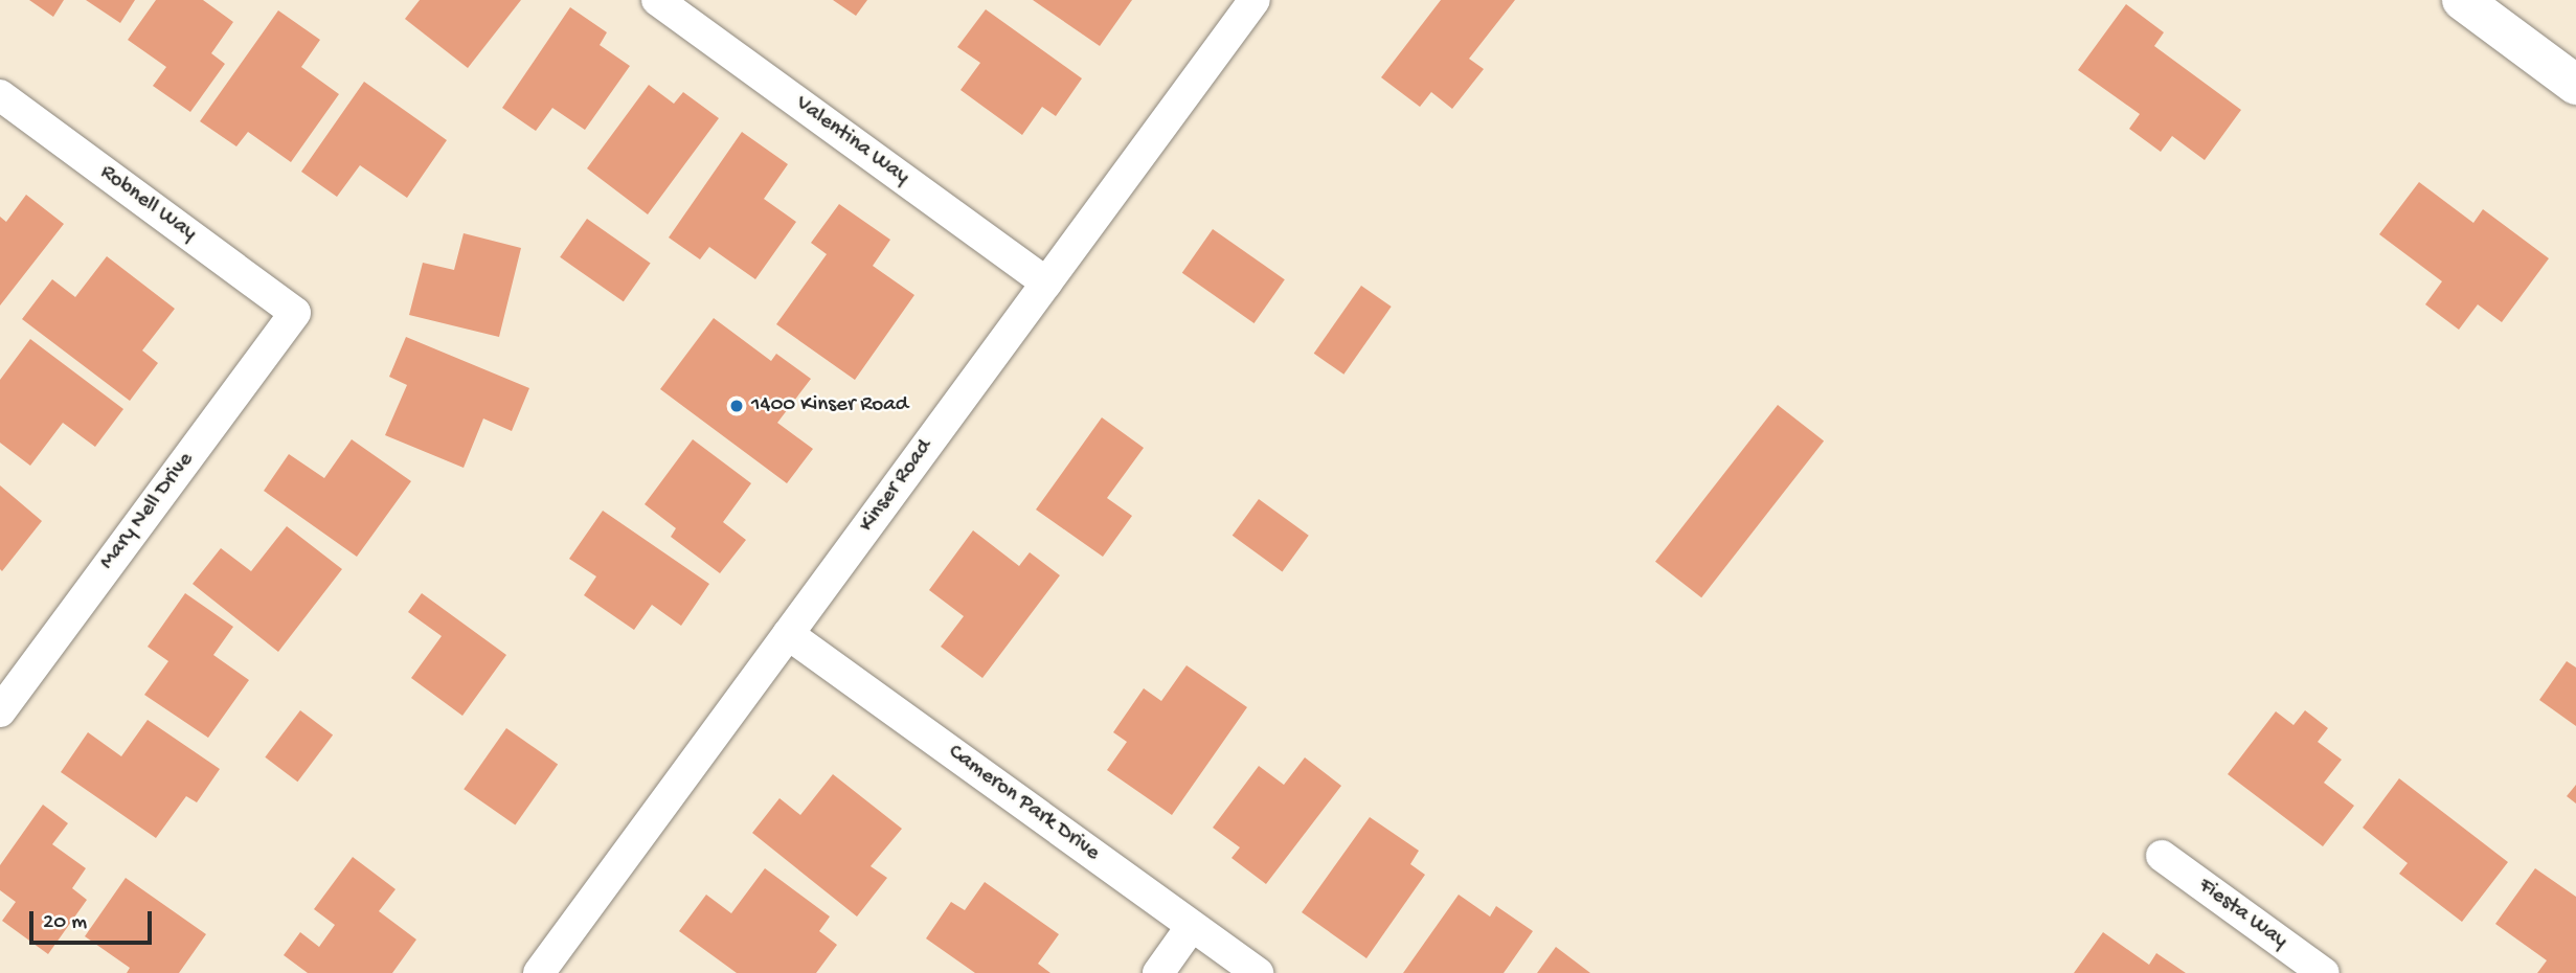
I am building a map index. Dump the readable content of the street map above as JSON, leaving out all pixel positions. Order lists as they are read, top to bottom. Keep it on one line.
{"streets":{"street":["Valentina Way","Robnell Way","Kinser Road","Mary Nell Drive","Cameron Park Drive","Fiesta Way"]},"crossings":[["Valentina Way","Kinser Road"],["Robnell Way","Mary Nell Drive"],["Kinser Road","Cameron Park Drive"]],"places":["1400 Kinser Road"],"scale_bar":"20 m"}
